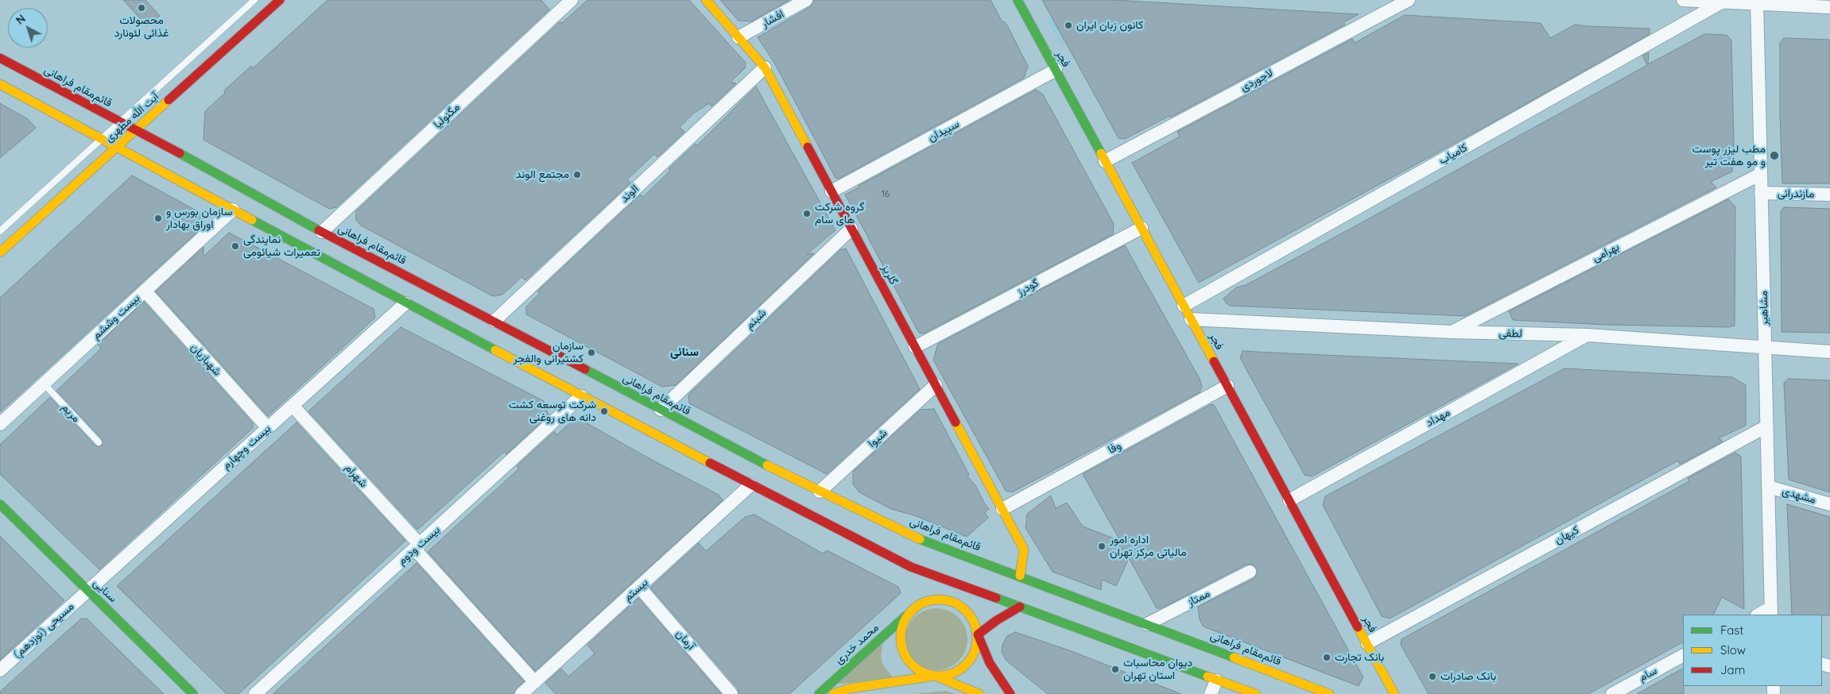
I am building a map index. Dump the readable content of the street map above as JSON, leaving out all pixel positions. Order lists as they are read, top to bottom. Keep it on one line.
{"streets":{"main road":["فجر","قائم‌مقام فراهانی","آیت الله مطهری","گلریز","سنایی","محمد خدری"],"street":["افشار","لاجوردی","مگنولیا","سپیدان","کامیاب","الوند","مازندرانی","بهرامی","گودرز","مشاهیر","بیست وششم","شبنم","لطفی","شهبازیان","مهداد","شیوا","بیست وچهارم","وفا","شهرام","مشهدی","کیهان","بیست ودوم","بیستم","ممتاز","مسیحی (نوزدهم)","آرمان","سام"],"lane":["مریم"]},"crossings":[["افشار","گلریز"],["فجر","لاجوردی"],["فجر","سپیدان"],["فجر","کامیاب"],["فجر","گودرز"],["فجر","لطفی"],["فجر","مهداد"],["فجر","وفا"],["فجر","کیهان"],["قائم‌مقام فراهانی","مگنولیا"],["قائم‌مقام فراهانی","آیت الله مطهری"],["قائم‌مقام فراهانی","الوند"],["قائم‌مقام فراهانی","گلریز"],["قائم‌مقام فراهانی","شبنم"],["قائم‌مقام فراهانی","شیوا"],["قائم‌مقام فراهانی","ممتاز"],["سپیدان","گلریز"],["الوند","گلریز"],["مازندرانی","مشاهیر"],["بهرامی","مشاهیر"],["بهرامی","لطفی"],["گلریز","گودرز"],["گلریز","شبنم"],["گلریز","شیوا"],["گلریز","وفا"],["مشاهیر","لطفی"],["مشاهیر","مشهدی"],["مشاهیر","کیهان"],["بیست وششم","شهبازیان"],["بیست وششم","مریم"],["لطفی","مهداد"],["شهبازیان","بیست وچهارم"],["بیست وچهارم","شهرام"],["بیست وچهارم","سنایی"],["بیست وچهارم","مسیحی (نوزدهم)"],["شهرام","بیست ودوم"],["شهرام","بیستم"],["بیستم","آرمان"],["سنایی","مسیحی (نوزدهم)"]],"districts":["سنائی"],"places":["محصولات غذائی لئونارد","کانون زبان ایران","مطب لیزر پوست و مو هفت تیر","مجتمع الوند","گروه شرکت های سام","سازمان بورس و اوراق بهادار","نمایندگی تعمیرات شیائومی","سازمان کشتیرانی والفجر","شرکت توسعه کشت دانه های روغنی","اداره امور مالیاتی مرکز تهران","بانک تجارت","دیوان محاسبات استان تهران","بانک صادرات"],"house_numbers":["16"],"legend":["Fast","Slow","Jam"],"north":"top left"}
